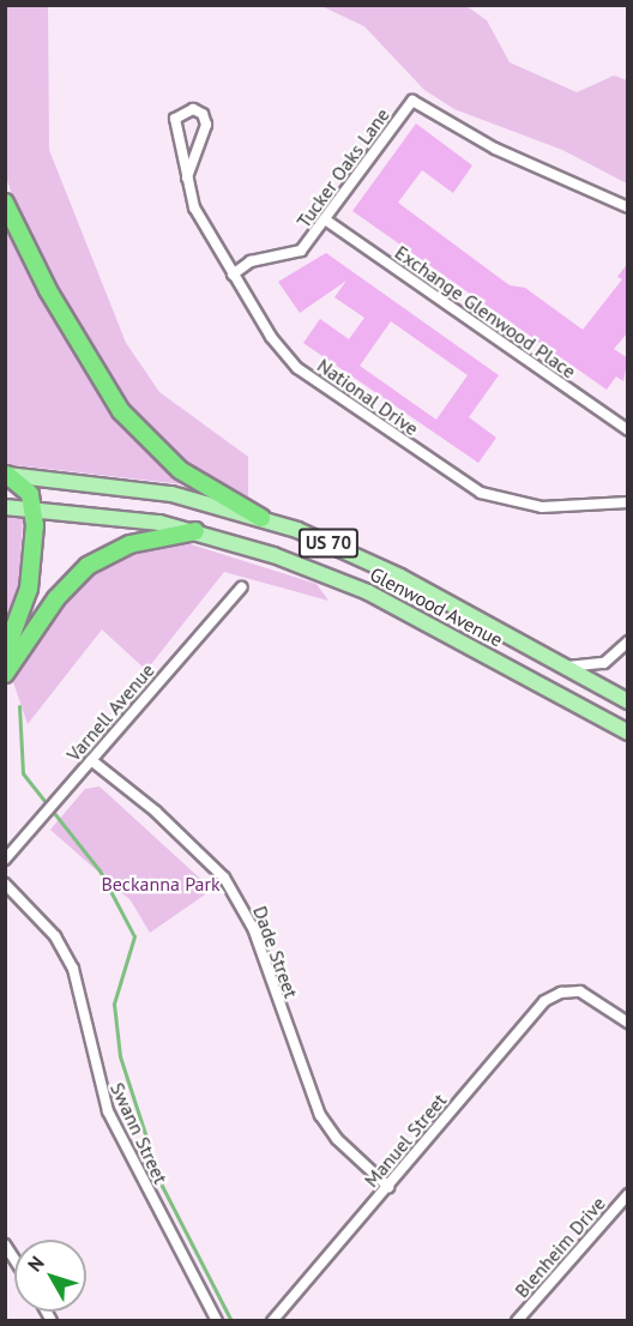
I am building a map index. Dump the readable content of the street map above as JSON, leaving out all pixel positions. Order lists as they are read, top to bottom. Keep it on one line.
{"streets":{"main road":["US 70","Glenwood Avenue"],"street":["Tucker Oaks Lane","Exchange Glenwood Place","National Drive","Varnell Avenue","Dade Street","Swann Street","Manuel Street","Blenheim Drive"]},"crossings":[["Tucker Oaks Lane","Exchange Glenwood Place"],["Tucker Oaks Lane","National Drive"],["Varnell Avenue","Dade Street"],["Dade Street","Manuel Street"]],"parks":["Beckanna Park"],"north":"top left"}
